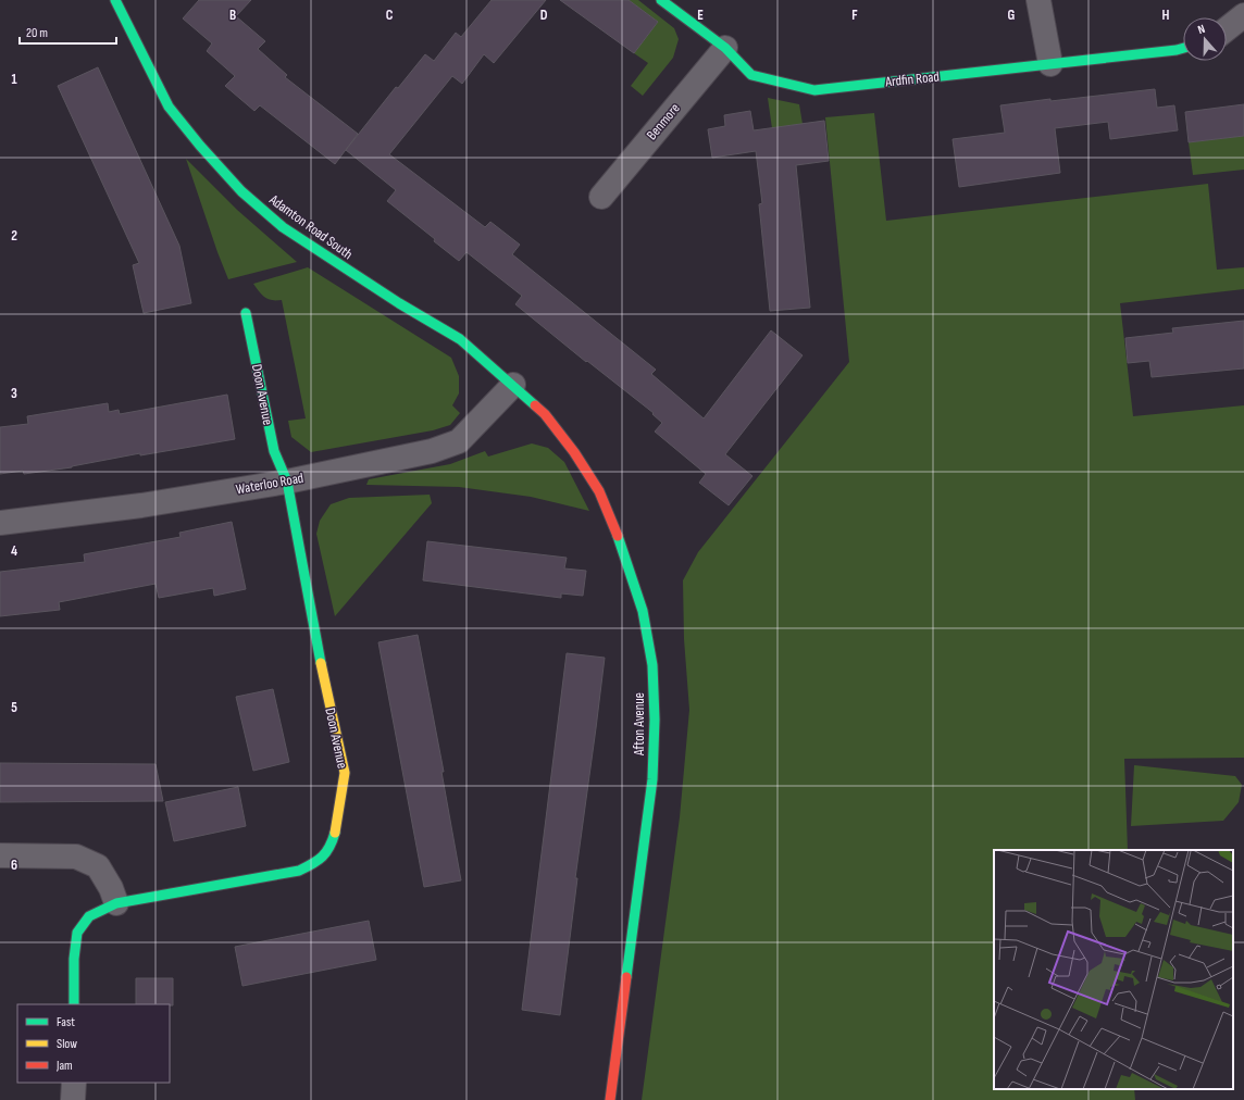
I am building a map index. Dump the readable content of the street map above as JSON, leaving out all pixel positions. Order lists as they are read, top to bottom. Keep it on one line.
{"streets":{"street":["Ardfin Road","Benmore","Adamton Road South","Doon Avenue","Waterloo Road","Afton Avenue"]},"crossings":[["Ardfin Road","Benmore"],["Adamton Road South","Waterloo Road"],["Adamton Road South","Afton Avenue"],["Doon Avenue","Waterloo Road"],["Waterloo Road","Afton Avenue"]],"legend":["Fast","Slow","Jam"],"scale_bar":"20 m","north":"top","grid":{"columns":["B","C","D","E","F","G","H"],"rows":["1","2","3","4","5","6"]}}
